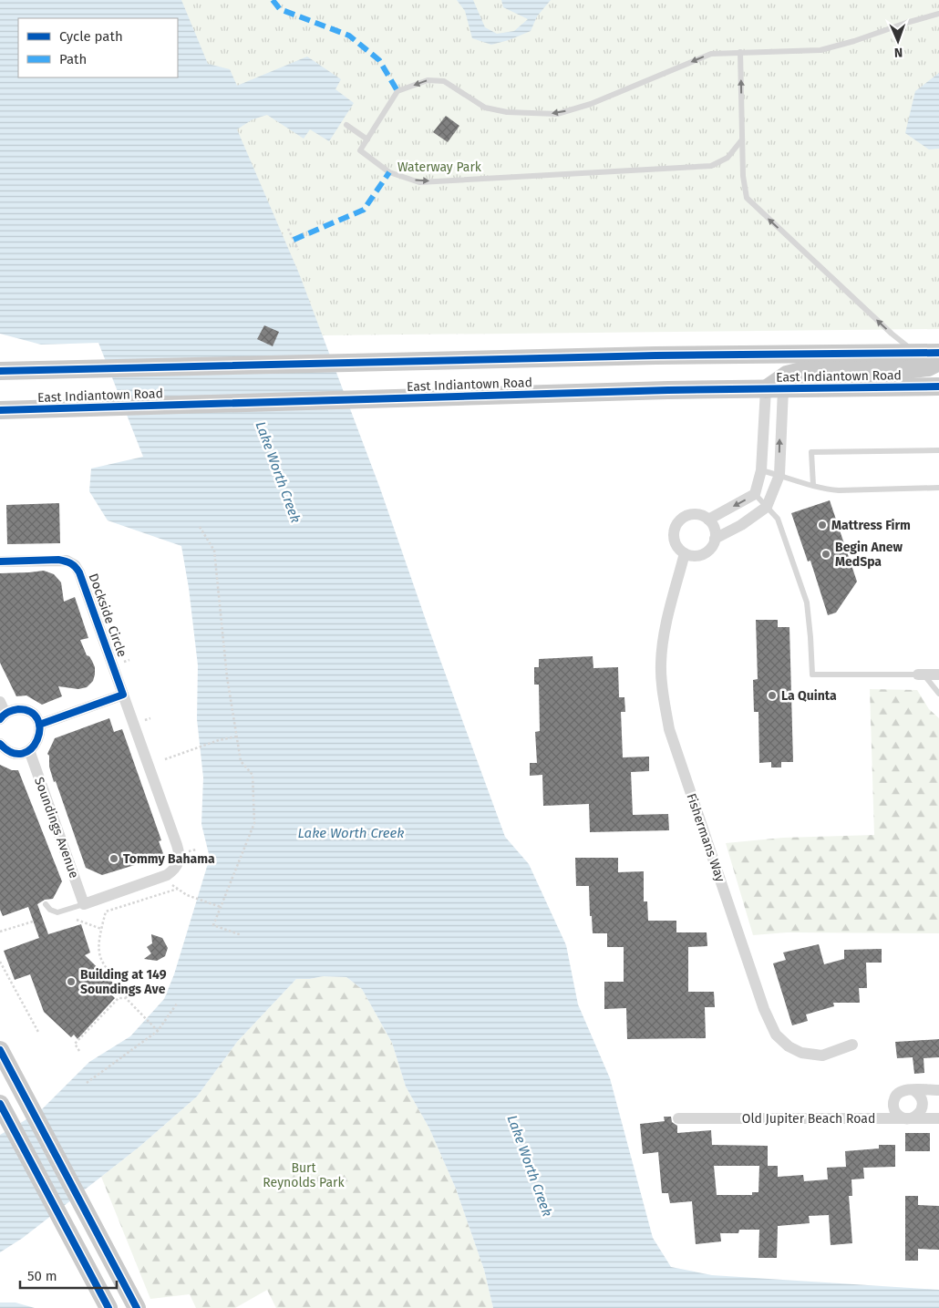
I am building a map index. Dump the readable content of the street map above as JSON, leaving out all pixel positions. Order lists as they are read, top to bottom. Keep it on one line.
{"streets":{"main road":["East Indiantown Road"],"street":["Dockside Circle","Soundings Avenue","Fishermans Way","Old Jupiter Beach Road"]},"crossings":[["Dockside Circle","Soundings Avenue"]],"water":["Lake Worth Creek"],"parks":["Waterway Park","Burt Reynolds Park"],"places":["Mattress Firm","Begin Anew MedSpa","La Quinta","Tommy Bahama","Building at 149 Soundings Ave"],"legend":["Cycle path","Path"],"scale_bar":"50 m","north":"bottom"}
